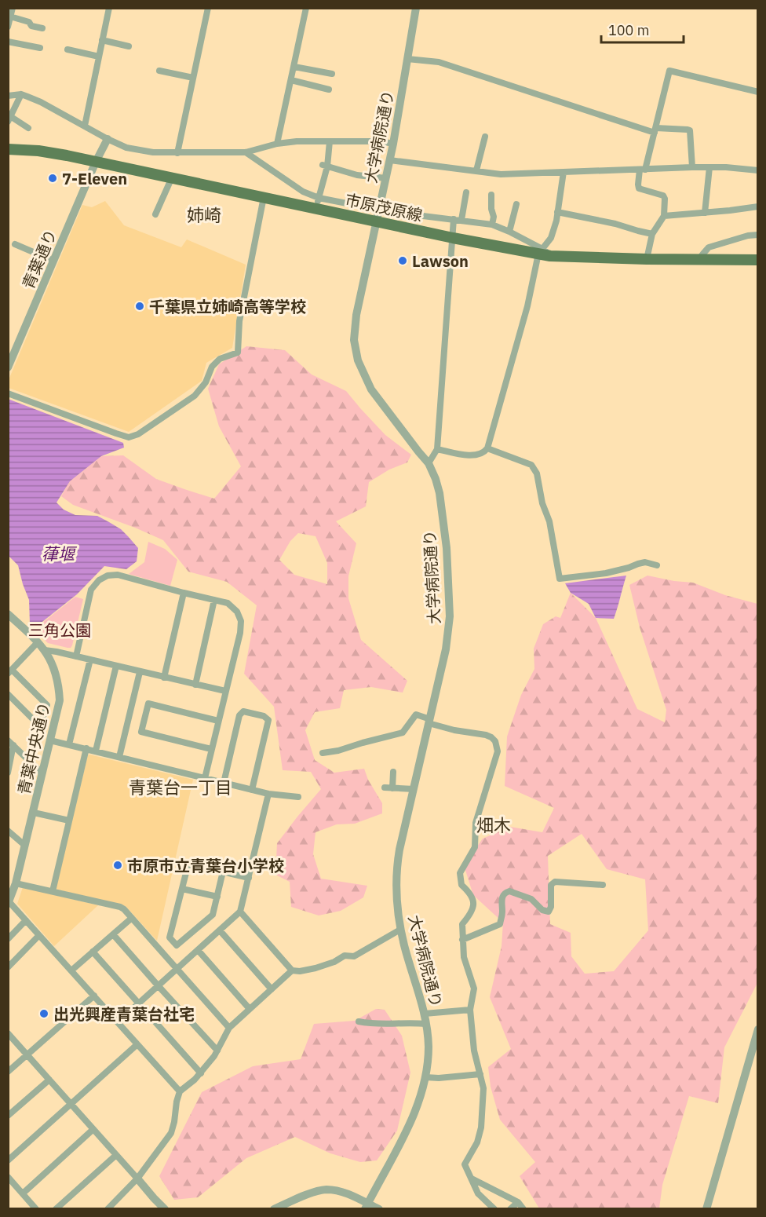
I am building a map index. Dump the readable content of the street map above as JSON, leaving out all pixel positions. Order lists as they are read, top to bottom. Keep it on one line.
{"streets":{"main road":["市原茂原線"],"street":["大学病院通り","青葉通り","青葉中央通り"]},"crossings":[["大学病院通り","市原茂原線"],["市原茂原線","青葉通り"]],"districts":["姉崎","青葉台一丁目","畑木"],"water":["葎堰"],"parks":["三角公園"],"places":["7-Eleven","Lawson","千葉県立姉崎高等学校","市原市立青葉台小学校","出光興産青葉台社宅"],"scale_bar":"100 m"}
